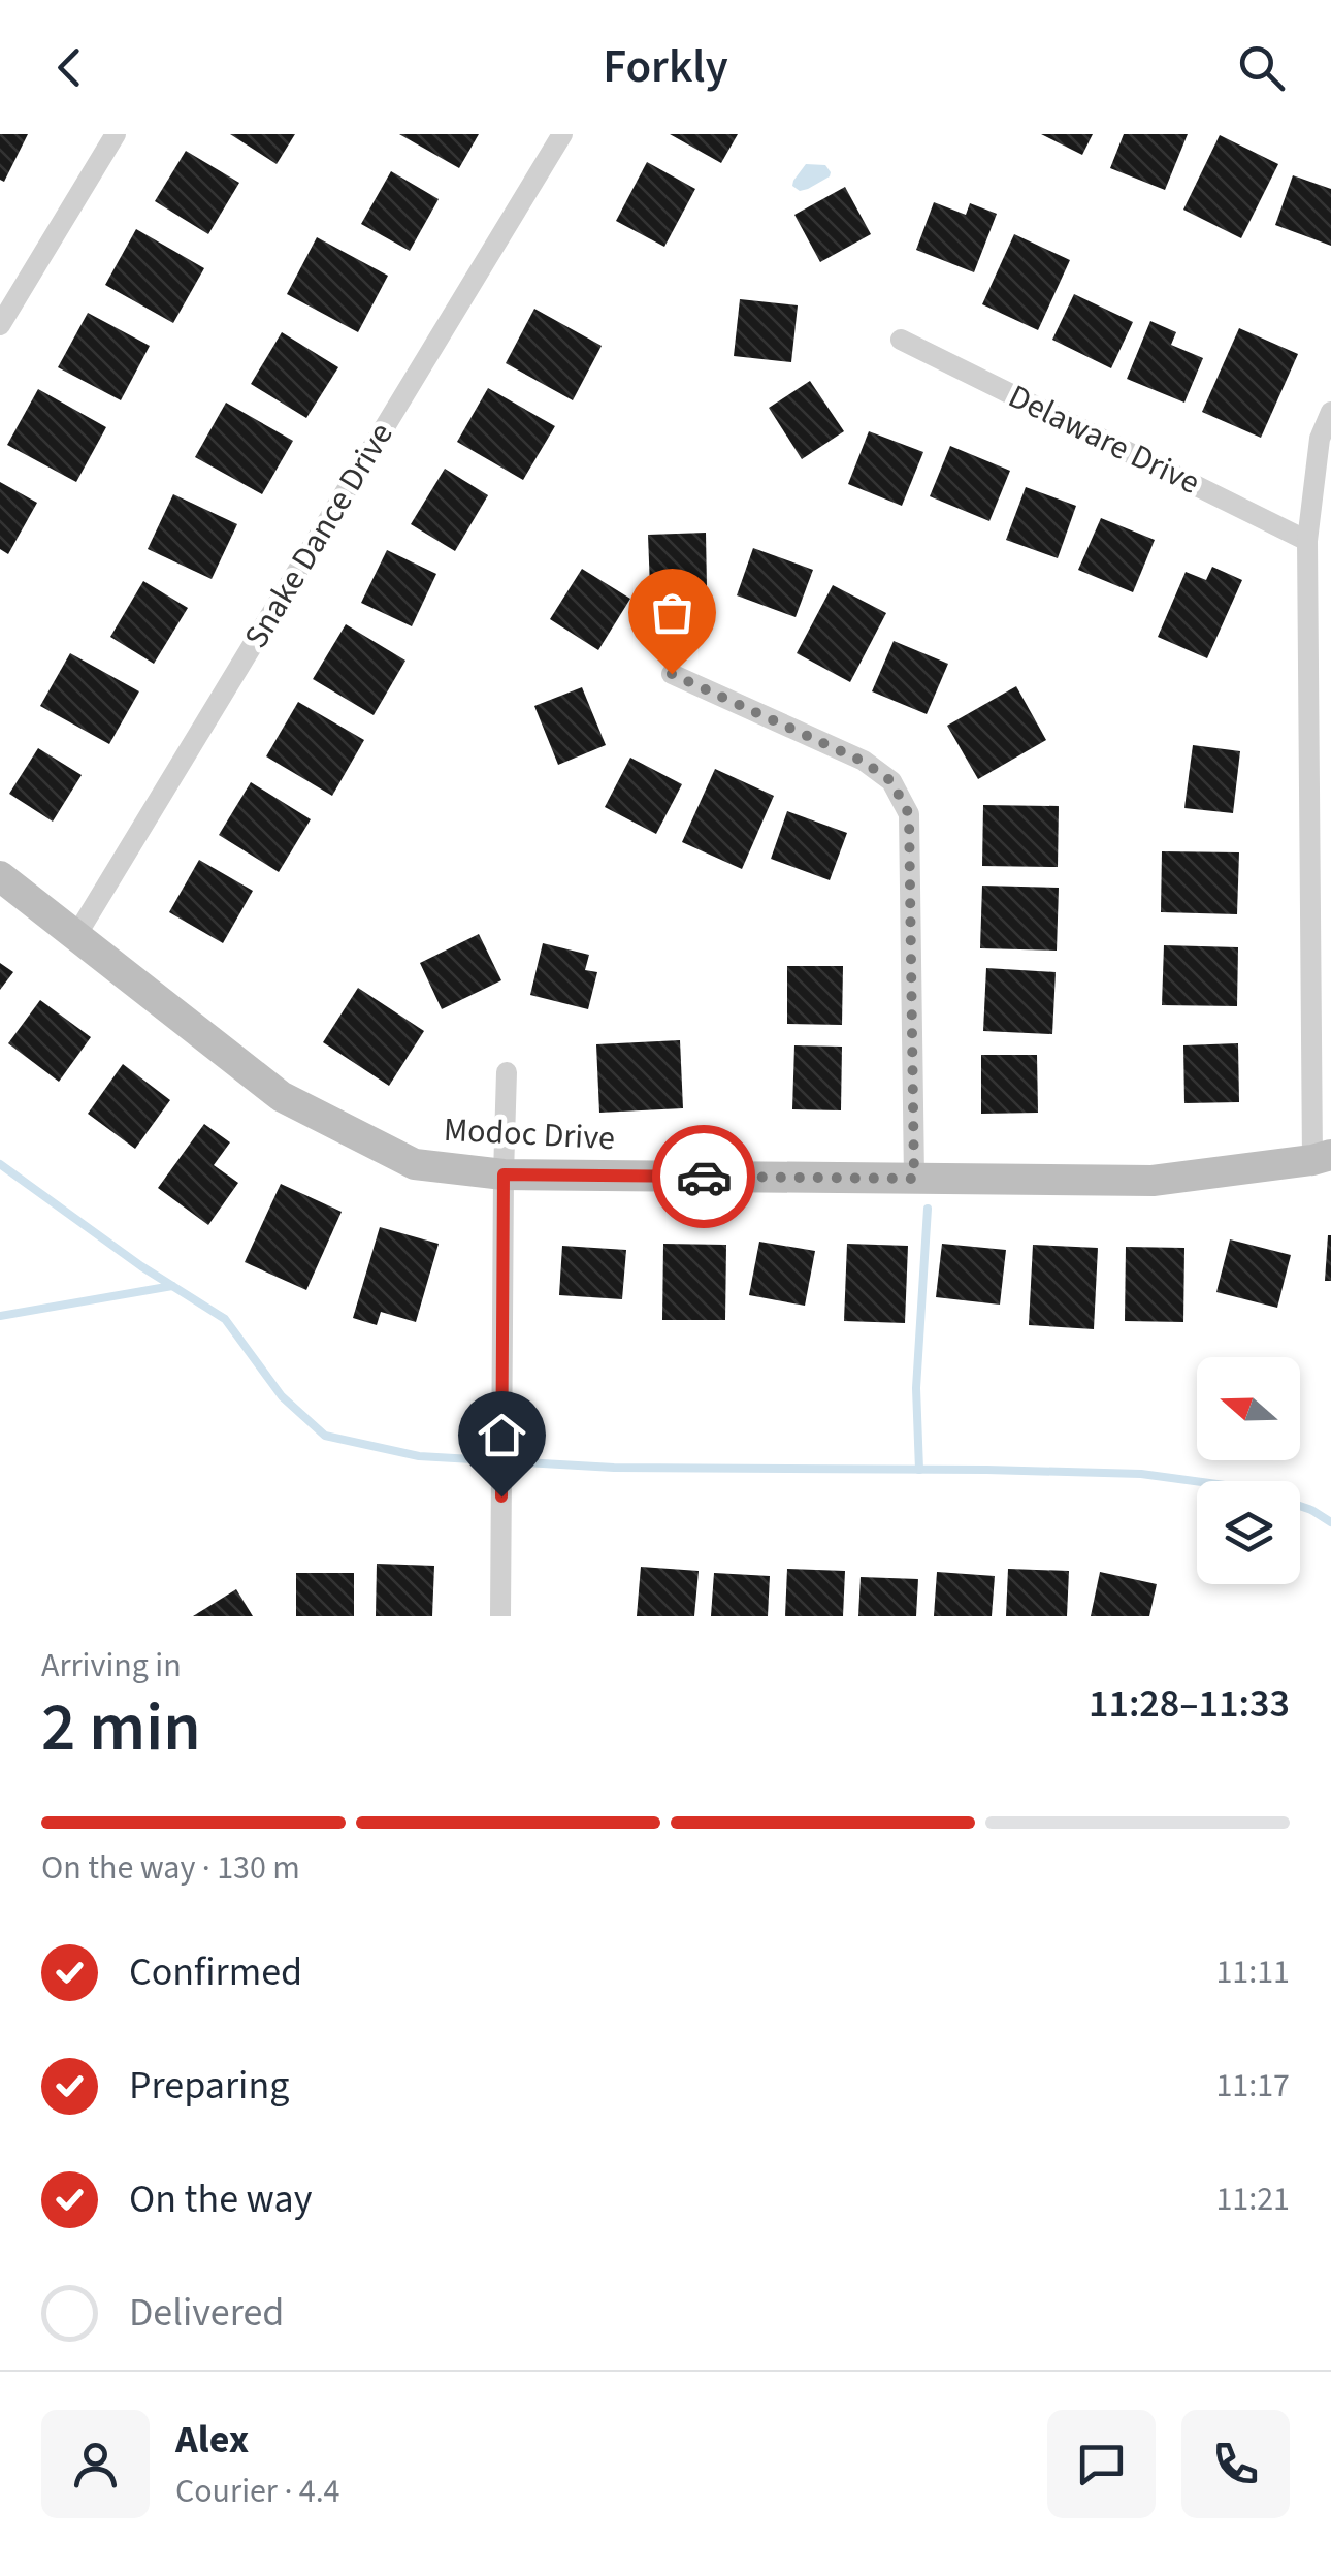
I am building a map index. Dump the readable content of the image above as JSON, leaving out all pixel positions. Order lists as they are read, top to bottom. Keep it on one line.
{"streets":{"street":["Delaware Drive","Snake Dance Drive","Modoc Drive"]},"crossings":[["Snake Dance Drive","Modoc Drive"]],"north":"left","page":{"header":"Forkly","heading":["2 min","Arriving in","11:28–11:33"],"panel":["Alex","Courier · 4.4"],"bar":"On the way · 130 m","list":[["Confirmed","11:11"],["Preparing","11:17"],["On the way","11:21"],"Delivered"]}}
